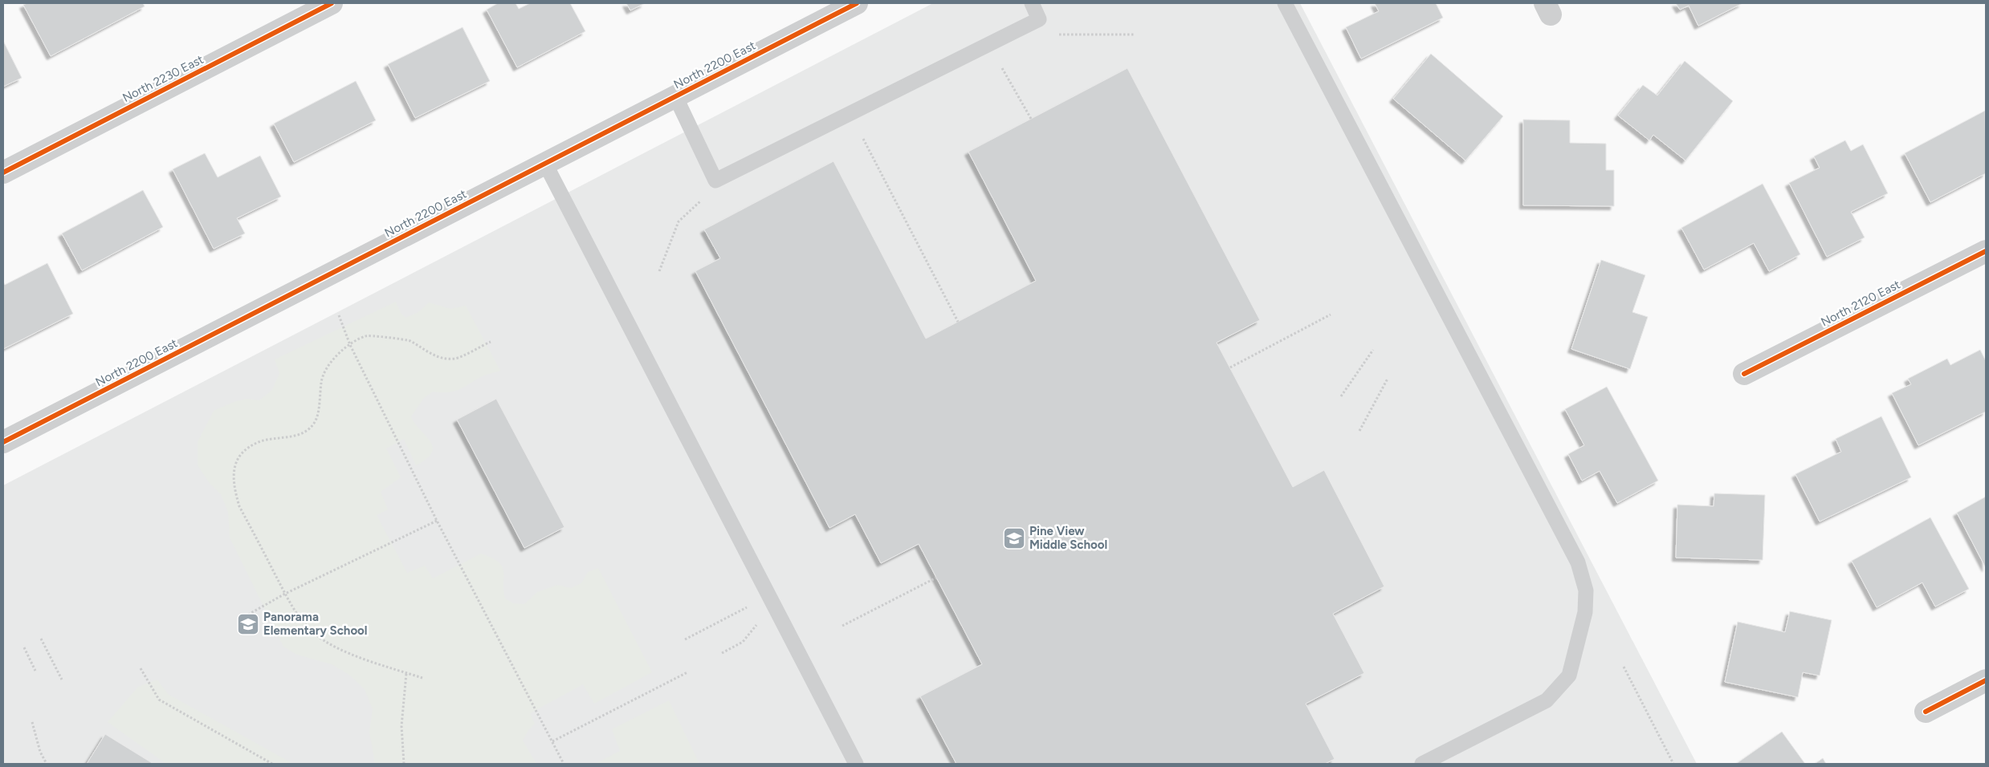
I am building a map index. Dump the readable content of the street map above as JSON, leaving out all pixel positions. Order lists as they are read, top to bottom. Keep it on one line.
{"streets":{"street":["North 2200 East","North 2230 East","North 2120 East"]},"places":{"school or university":["Pine View Middle School","Panorama Elementary School"]}}
